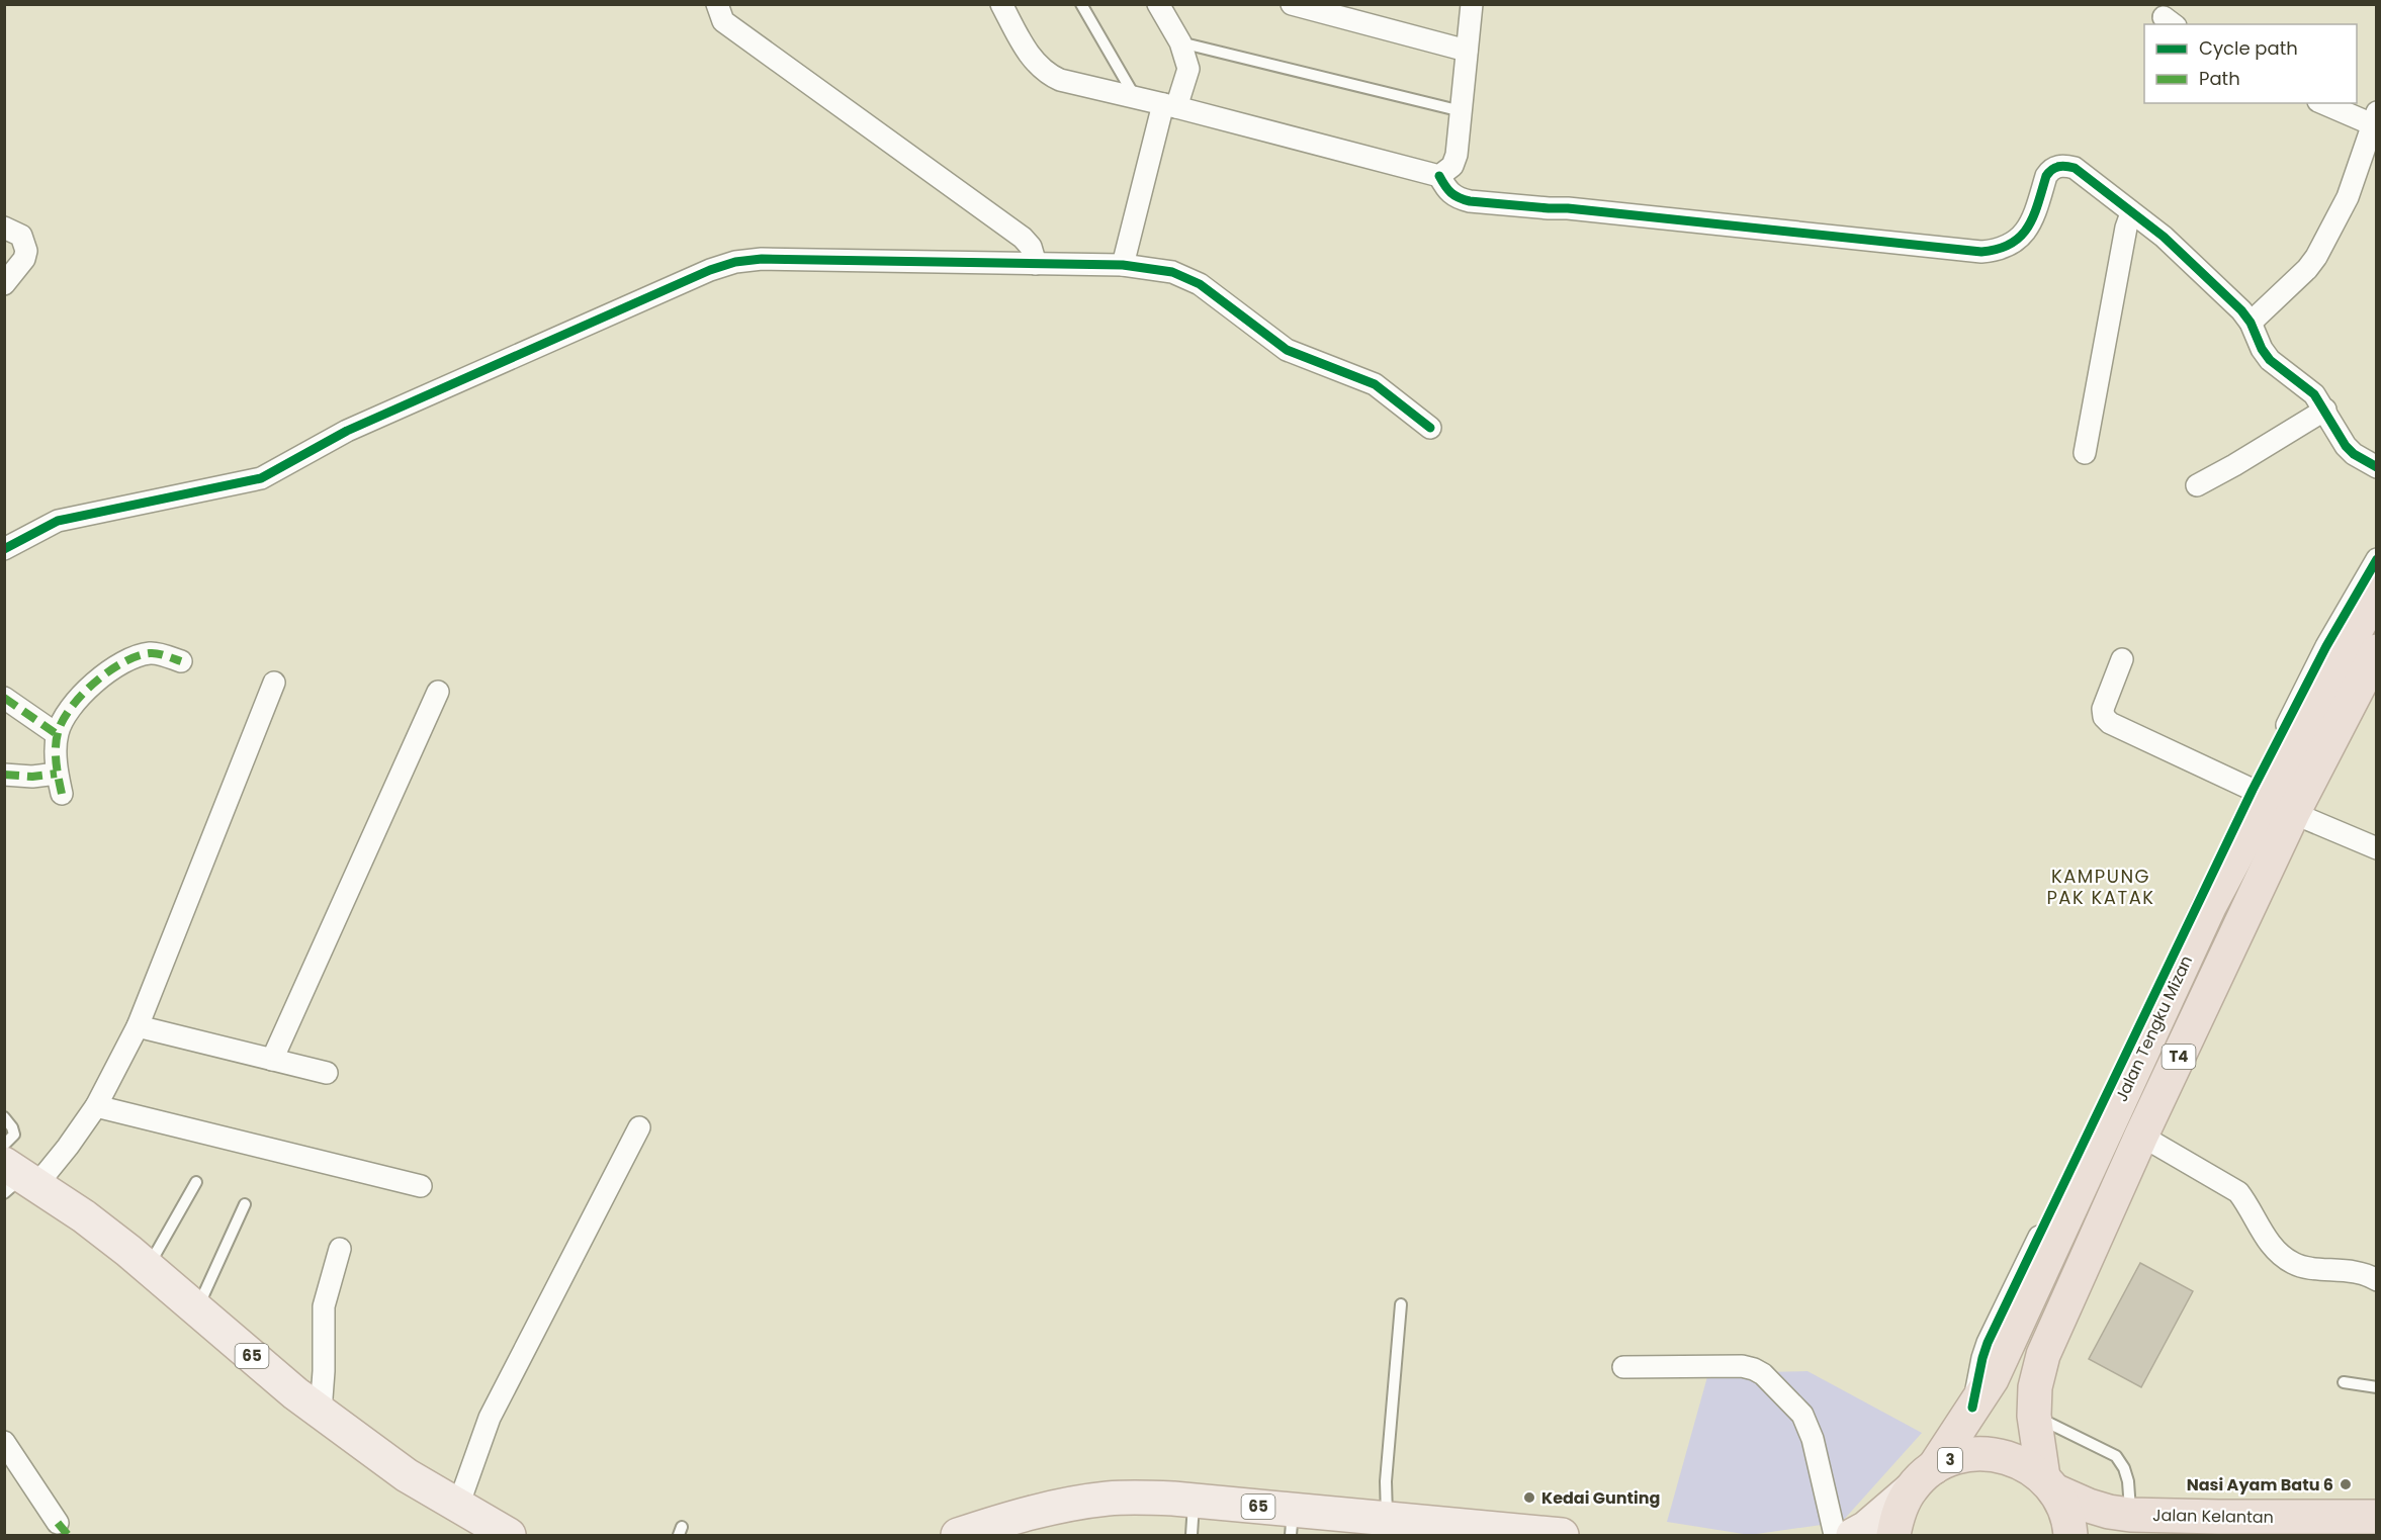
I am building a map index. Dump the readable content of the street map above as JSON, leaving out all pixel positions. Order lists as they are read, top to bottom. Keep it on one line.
{"streets":{"highway":["Jalan Tengku Mizan","T4","3","Jalan Kelantan"],"main road":["65"]},"crossings":[["Jalan Tengku Mizan","3"],["Jalan Tengku Mizan","Jalan Kelantan"],["3","Jalan Kelantan"]],"districts":["KAMPUNG PAK KATAK"],"places":["Nasi Ayam Batu 6","Kedai Gunting"],"legend":["Cycle path","Path"]}
